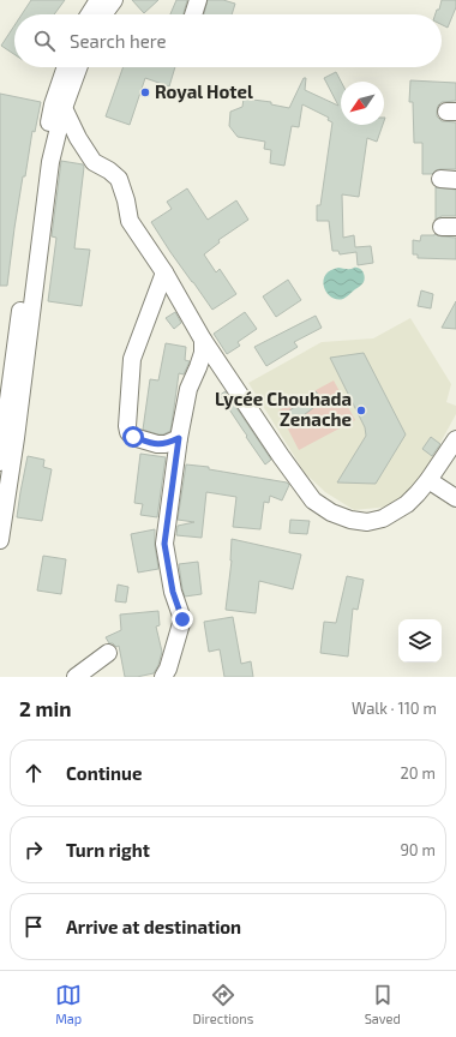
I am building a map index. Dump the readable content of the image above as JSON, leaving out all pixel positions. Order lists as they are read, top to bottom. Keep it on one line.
{"places":["Royal Hotel","Lycée Chouhada Zenache"],"north":"bottom left","page":{"search":"Search here","heading":["2 min","Walk · 110 m"],"list":[["Continue","20 m"],["Turn right","90 m"],"Arrive at destination"],"nav":["Map","Directions","Saved"]}}
